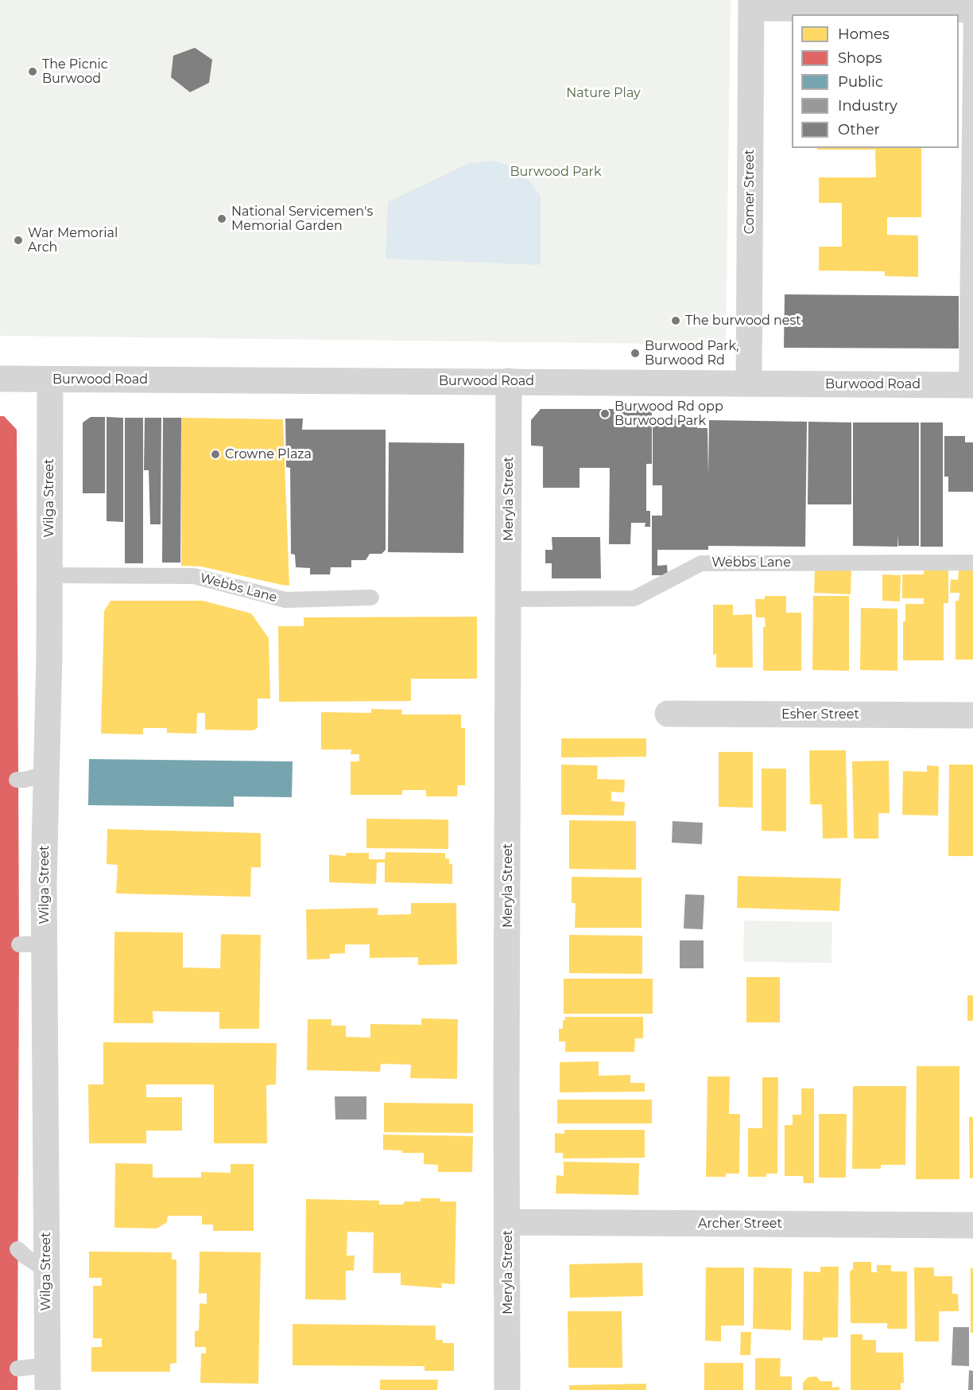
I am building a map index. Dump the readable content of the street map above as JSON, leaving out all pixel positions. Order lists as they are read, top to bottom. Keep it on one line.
{"streets":{"street":["Comer Street","Burwood Road","Wilga Street","Meryla Street","Esher Street","Archer Street"],"lane":["Webbs Lane"]},"crossings":[["Comer Street","Burwood Road"],["Burwood Road","Wilga Street"],["Burwood Road","Meryla Street"],["Wilga Street","Webbs Lane"],["Meryla Street","Webbs Lane"],["Meryla Street","Archer Street"]],"parks":["Nature Play","Burwood Park"],"places":["The Picnic Burwood","National Servicemen's Memorial Garden","War Memorial Arch","The burwood nest","Burwood Park, Burwood Rd","Burwood Rd opp Burwood Park","Crowne Plaza"],"legend":["Homes","Shops","Public","Industry","Other"]}
